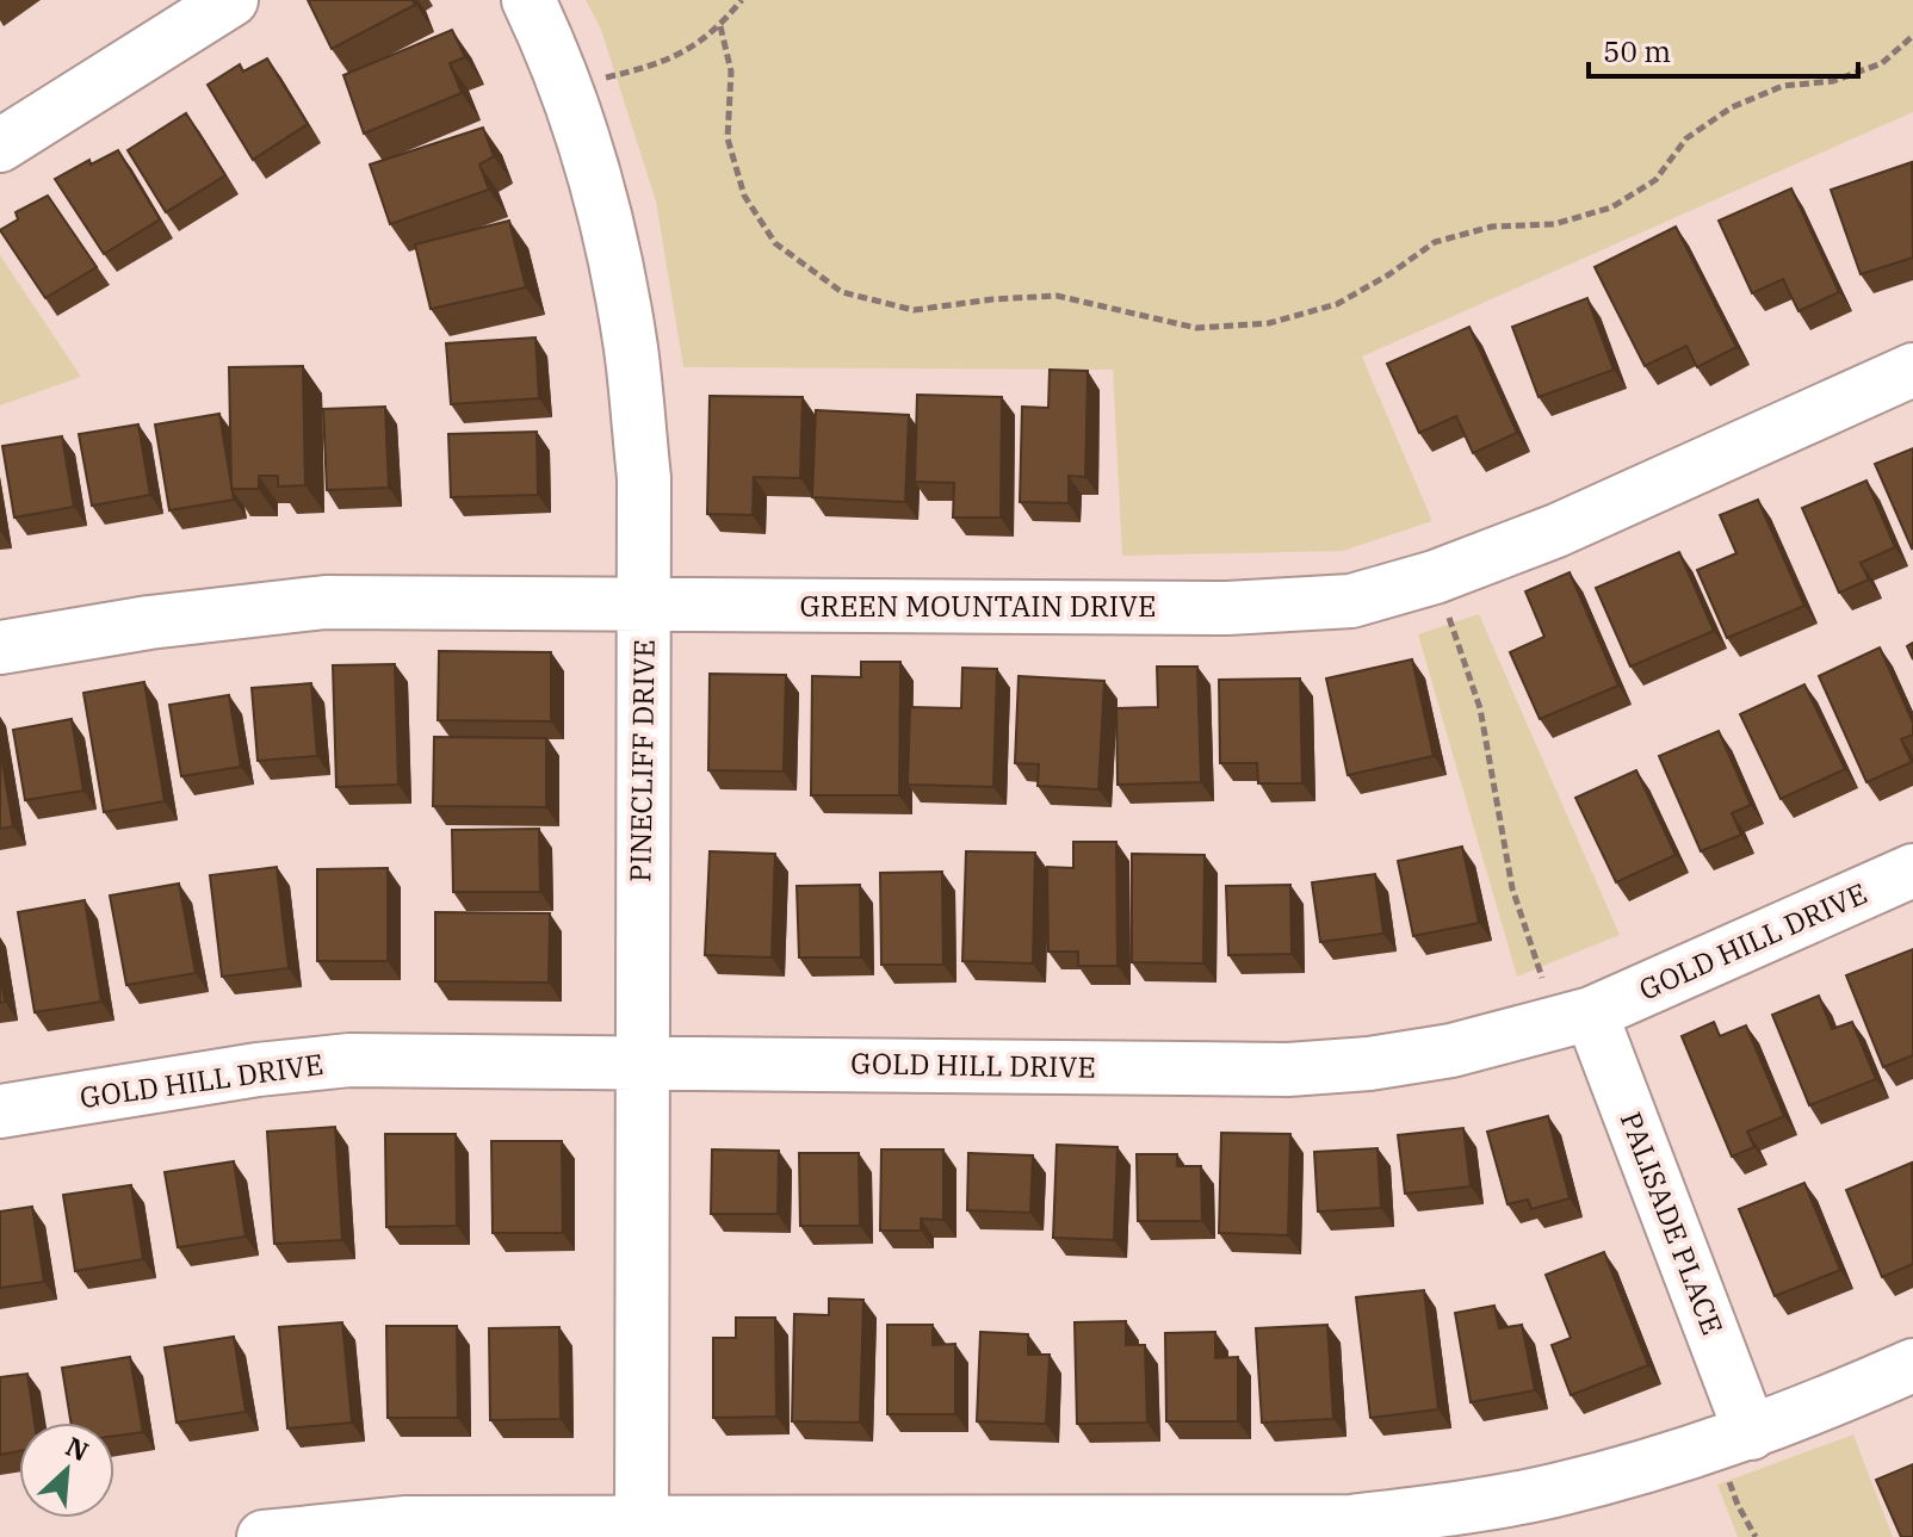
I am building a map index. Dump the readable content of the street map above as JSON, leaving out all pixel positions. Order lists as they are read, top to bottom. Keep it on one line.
{"streets":{"street":["GREEN MOUNTAIN DRIVE","PINECLIFF DRIVE","GOLD HILL DRIVE","PALISADE PLACE"]},"crossings":[["GREEN MOUNTAIN DRIVE","PINECLIFF DRIVE"],["PINECLIFF DRIVE","GOLD HILL DRIVE"],["GOLD HILL DRIVE","PALISADE PLACE"]],"scale_bar":"50 m","north":"top right"}
